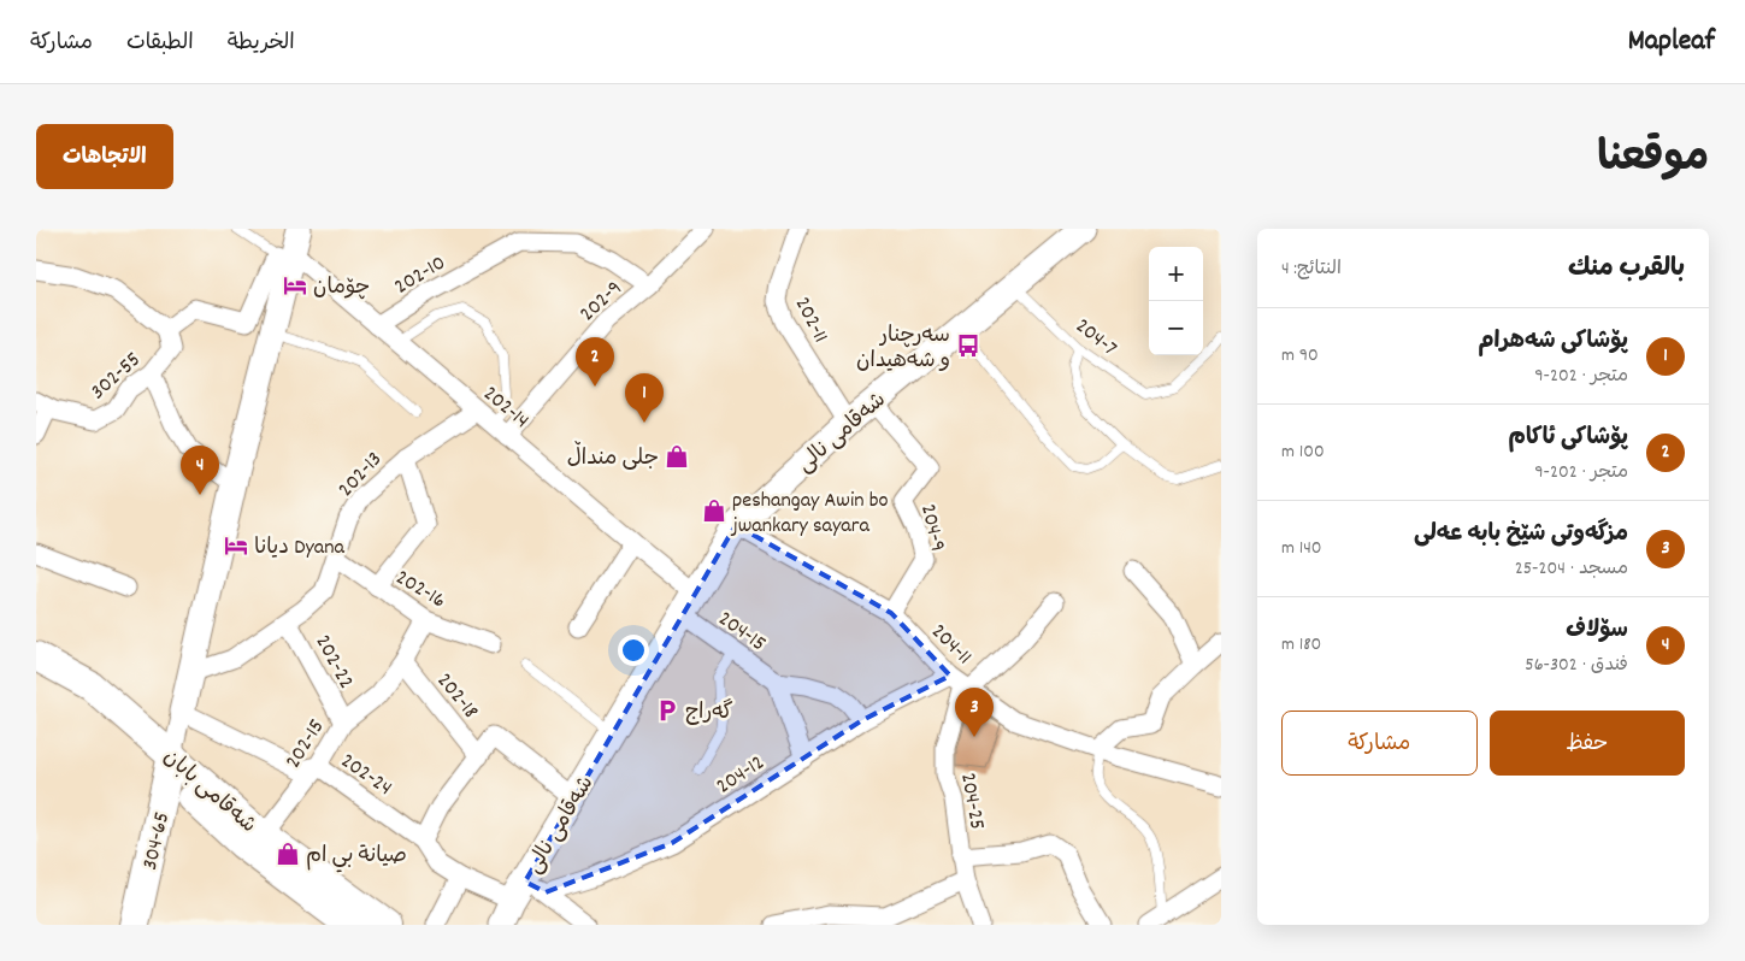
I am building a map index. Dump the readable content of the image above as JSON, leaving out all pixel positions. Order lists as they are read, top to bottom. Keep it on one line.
{"streets":{"main road":["شەقامی نالی","شەقامی بابان","304-65"],"street":["202-10","202-9","202-11","302-55","202-14","202-13","204-9","202-16","204-15","204-11","202-22","202-18","202-15","202-24","204-12","204-25"],"lane":["204-7"]},"crossings":[["202-10","202-9"],["202-10","202-14"],["202-9","202-14"],["202-11","شەقامی نالی"],["204-7","شەقامی نالی"],["202-14","شەقامی نالی"],["202-14","202-13"],["202-14","204-15"],["شەقامی نالی","204-9"],["شەقامی نالی","204-15"],["شەقامی نالی","204-11"],["شەقامی نالی","202-24"],["شەقامی نالی","204-12"],["202-13","202-16"],["202-13","202-22"],["204-9","204-11"],["202-16","202-15"],["204-11","204-12"],["204-11","204-25"],["202-22","202-15"],["202-18","202-15"],["202-15","202-24"],["202-15","شەقامی بابان"],["202-24","204-12"],["204-12","204-25"],["شەقامی بابان","304-65"]],"places":{"hotel":["چۆمان","دیانا Dyana"],"bus stop":["سەرچنار و شەهیدان"],"shop":["جلی منداڵ","peshangay Awin bo jwankary sayara","صيانة بي ام"],"parking":["گەراج"]},"page":{"header":"Mapleaf","nav":["الخريطة","الطبقات","مشاركة"],"title":"موقعنا","buttons":["الاتجاهات",["حفظ","مشاركة"]],"heading":["بالقرب منك","النتائج: 4"],"map_buttons":["+","−"],"list":[{"mark":"1","name":"پۆشاکی شەھرام","note":"متجر · 202-9","value":"90 m"},{"mark":"2","name":"پۆشاکی ئاکام","note":"متجر · 202-9","value":"100 m"},{"mark":"3","name":"مزگەوتی شێخ بابە عەلی","note":"مسجد · 204-25","value":"140 m"},{"mark":"4","name":"سۆلاف","note":"فندق · 302-56","value":"180 m"}],"pins":["2","1","4","3"]}}
